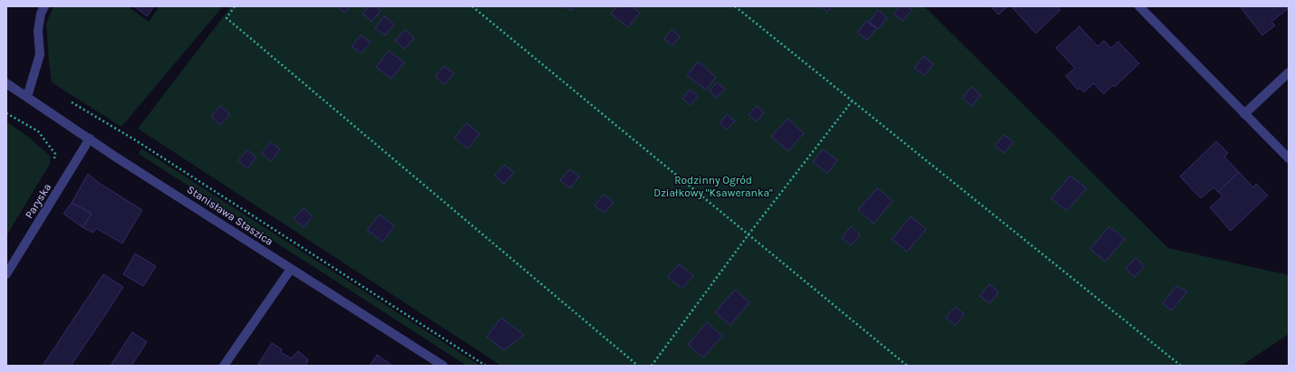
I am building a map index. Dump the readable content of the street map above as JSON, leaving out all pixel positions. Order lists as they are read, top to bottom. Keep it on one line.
{"streets":{"street":["Paryska","Stanisława Staszica"]},"crossings":[["Paryska","Stanisława Staszica"]],"parks":["Rodzinny Ogród Działkowy \"Ksaweranka\""]}
